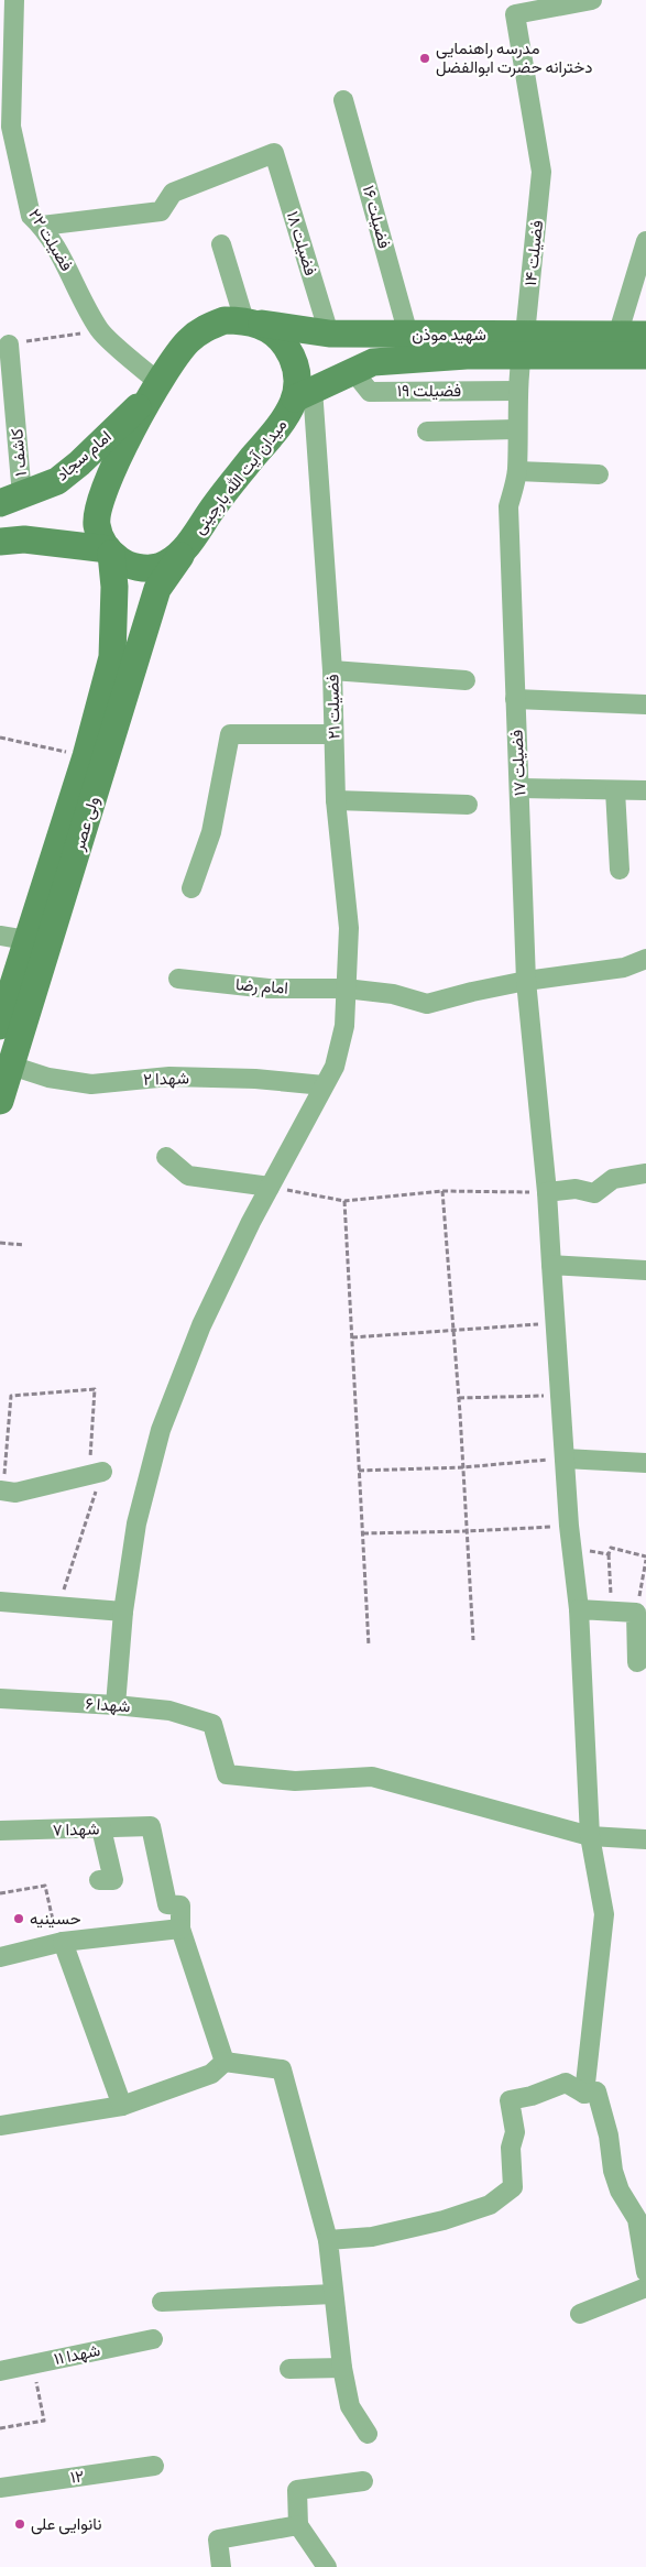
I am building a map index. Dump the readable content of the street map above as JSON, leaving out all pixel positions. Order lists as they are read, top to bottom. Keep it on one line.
{"streets":{"main road":["شهید موذن","امام سجاد","میدان آیت الله بارجینی","ولی عصر"],"street":["فضیلت ۱۶","فضیلت ۲۲","فضیلت ۱۸","فضیلت ۱۴","فضیلت ۱۹","کاشف ۱","فضیلت ۲۱","فضیلت ۱۷","امام رضا","شهدا ۲","شهدا ۶","شهدا ۷","شهدا ۱۱","۱۲"]},"crossings":[["فضیلت ۱۶","شهید موذن"],["فضیلت ۲۲","فضیلت ۱۸"],["فضیلت ۲۲","امام سجاد"],["فضیلت ۱۸","شهید موذن"],["فضیلت ۱۴","شهید موذن"],["فضیلت ۱۴","فضیلت ۱۷"],["شهید موذن","فضیلت ۱۹"],["شهید موذن","میدان آیت الله بارجینی"],["شهید موذن","فضیلت ۲۱"],["شهید موذن","فضیلت ۱۷"],["فضیلت ۱۹","فضیلت ۱۷"],["کاشف ۱","امام سجاد"],["میدان آیت الله بارجینی","فضیلت ۲۱"],["میدان آیت الله بارجینی","ولی عصر"],["فضیلت ۲۱","امام رضا"],["فضیلت ۲۱","شهدا ۲"],["فضیلت ۲۱","شهدا ۶"],["فضیلت ۱۷","امام رضا"],["فضیلت ۱۷","شهدا ۶"],["ولی عصر","شهدا ۲"]],"places":["مدرسه راهنمایی دخترانه حضرت ابوالفضل","حسینیه","نانوایی علی"]}
